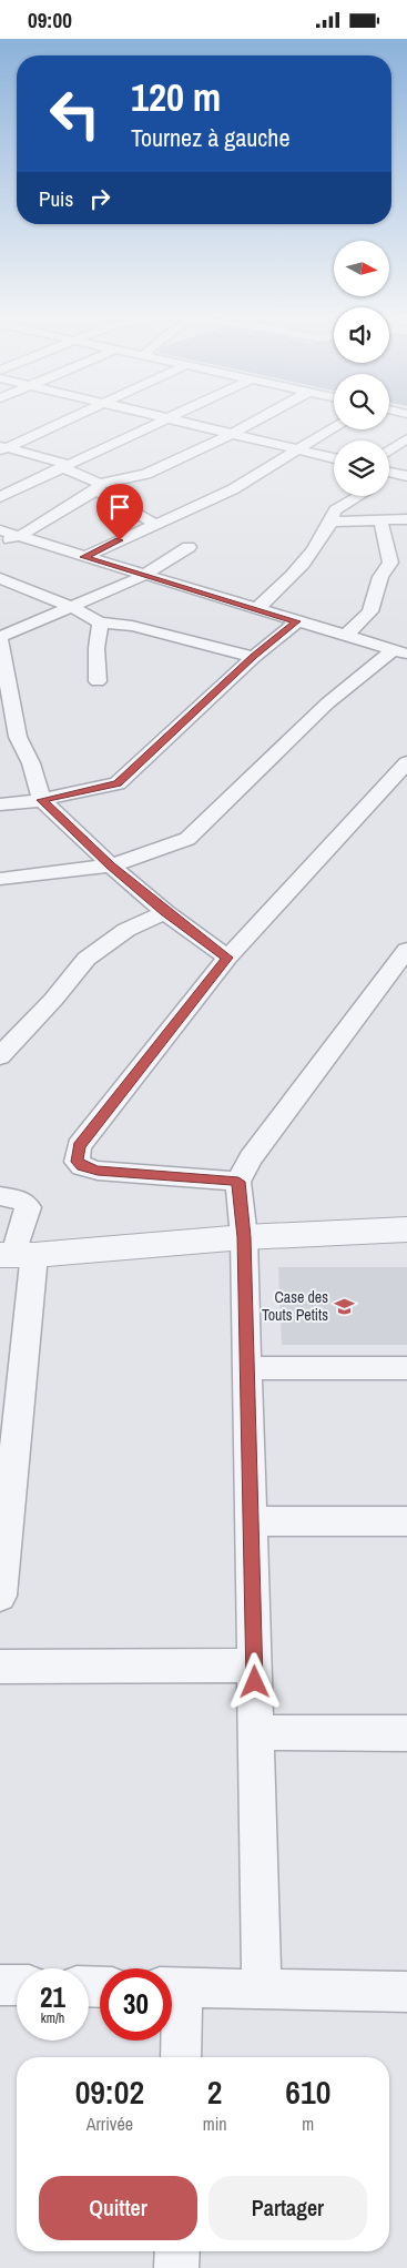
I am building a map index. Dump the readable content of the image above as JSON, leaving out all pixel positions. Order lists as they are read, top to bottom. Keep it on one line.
{"places":{"school or university":["Case des Touts Petits"]},"north":"right","page":{"status":"09:00","turn":["120 m","Tournez à gauche"],"then":"Puis","speed":"21 km/h","limit":"30","eta":["09:02","Arrivée","2","min","610","m"],"buttons":["Quitter","Partager"]}}
